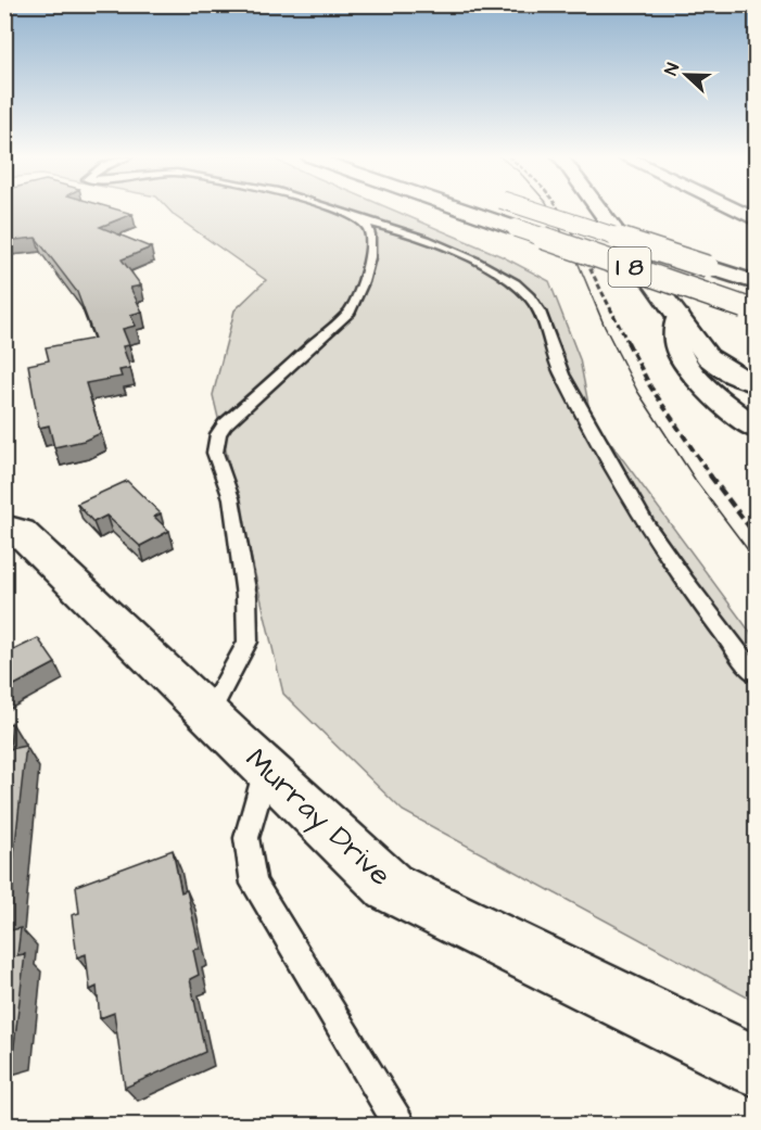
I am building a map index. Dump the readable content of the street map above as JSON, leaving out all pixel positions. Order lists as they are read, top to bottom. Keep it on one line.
{"streets":{"main road":["I 8","Murray Drive"]},"north":"left"}
